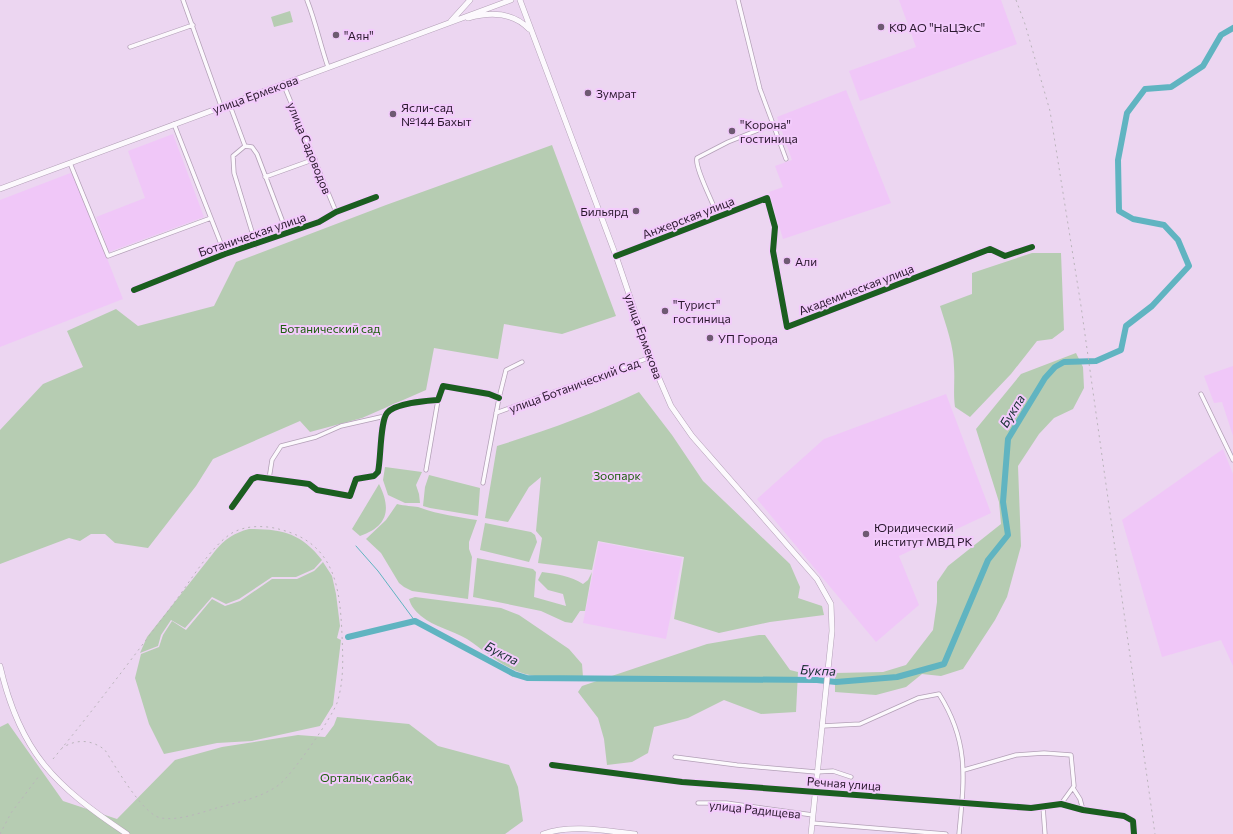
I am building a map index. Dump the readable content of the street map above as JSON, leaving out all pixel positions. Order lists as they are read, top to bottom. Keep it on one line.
{"streets":{"main road":["улица Ермекова"],"street":["улица Садоводов","Анжерская улица","Ботаническая улица","Академическая улица","улица Ботанический Сад","Речная улица","улица Радищева"]},"crossings":[["улица Ермекова","улица Садоводов"],["улица Ермекова","Анжерская улица"],["улица Ермекова","улица Ботанический Сад"],["улица Ермекова","Речная улица"],["улица Ермекова","улица Радищева"],["улица Садоводов","Ботаническая улица"],["Анжерская улица","Академическая улица"]],"water":["Букпа"],"parks":["Ботанический сад","Зоопарк","Орталық саябақ"],"places":["КФ АО \"НаЦЭкС\"","\"Аян\"","Зумрат","Ясли-сад №144 Бахыт","\"Корона\" гостиница","Бильярд","Али","\"Турист\" гостиница","УП Города","Юридический институт МВД РК"]}
